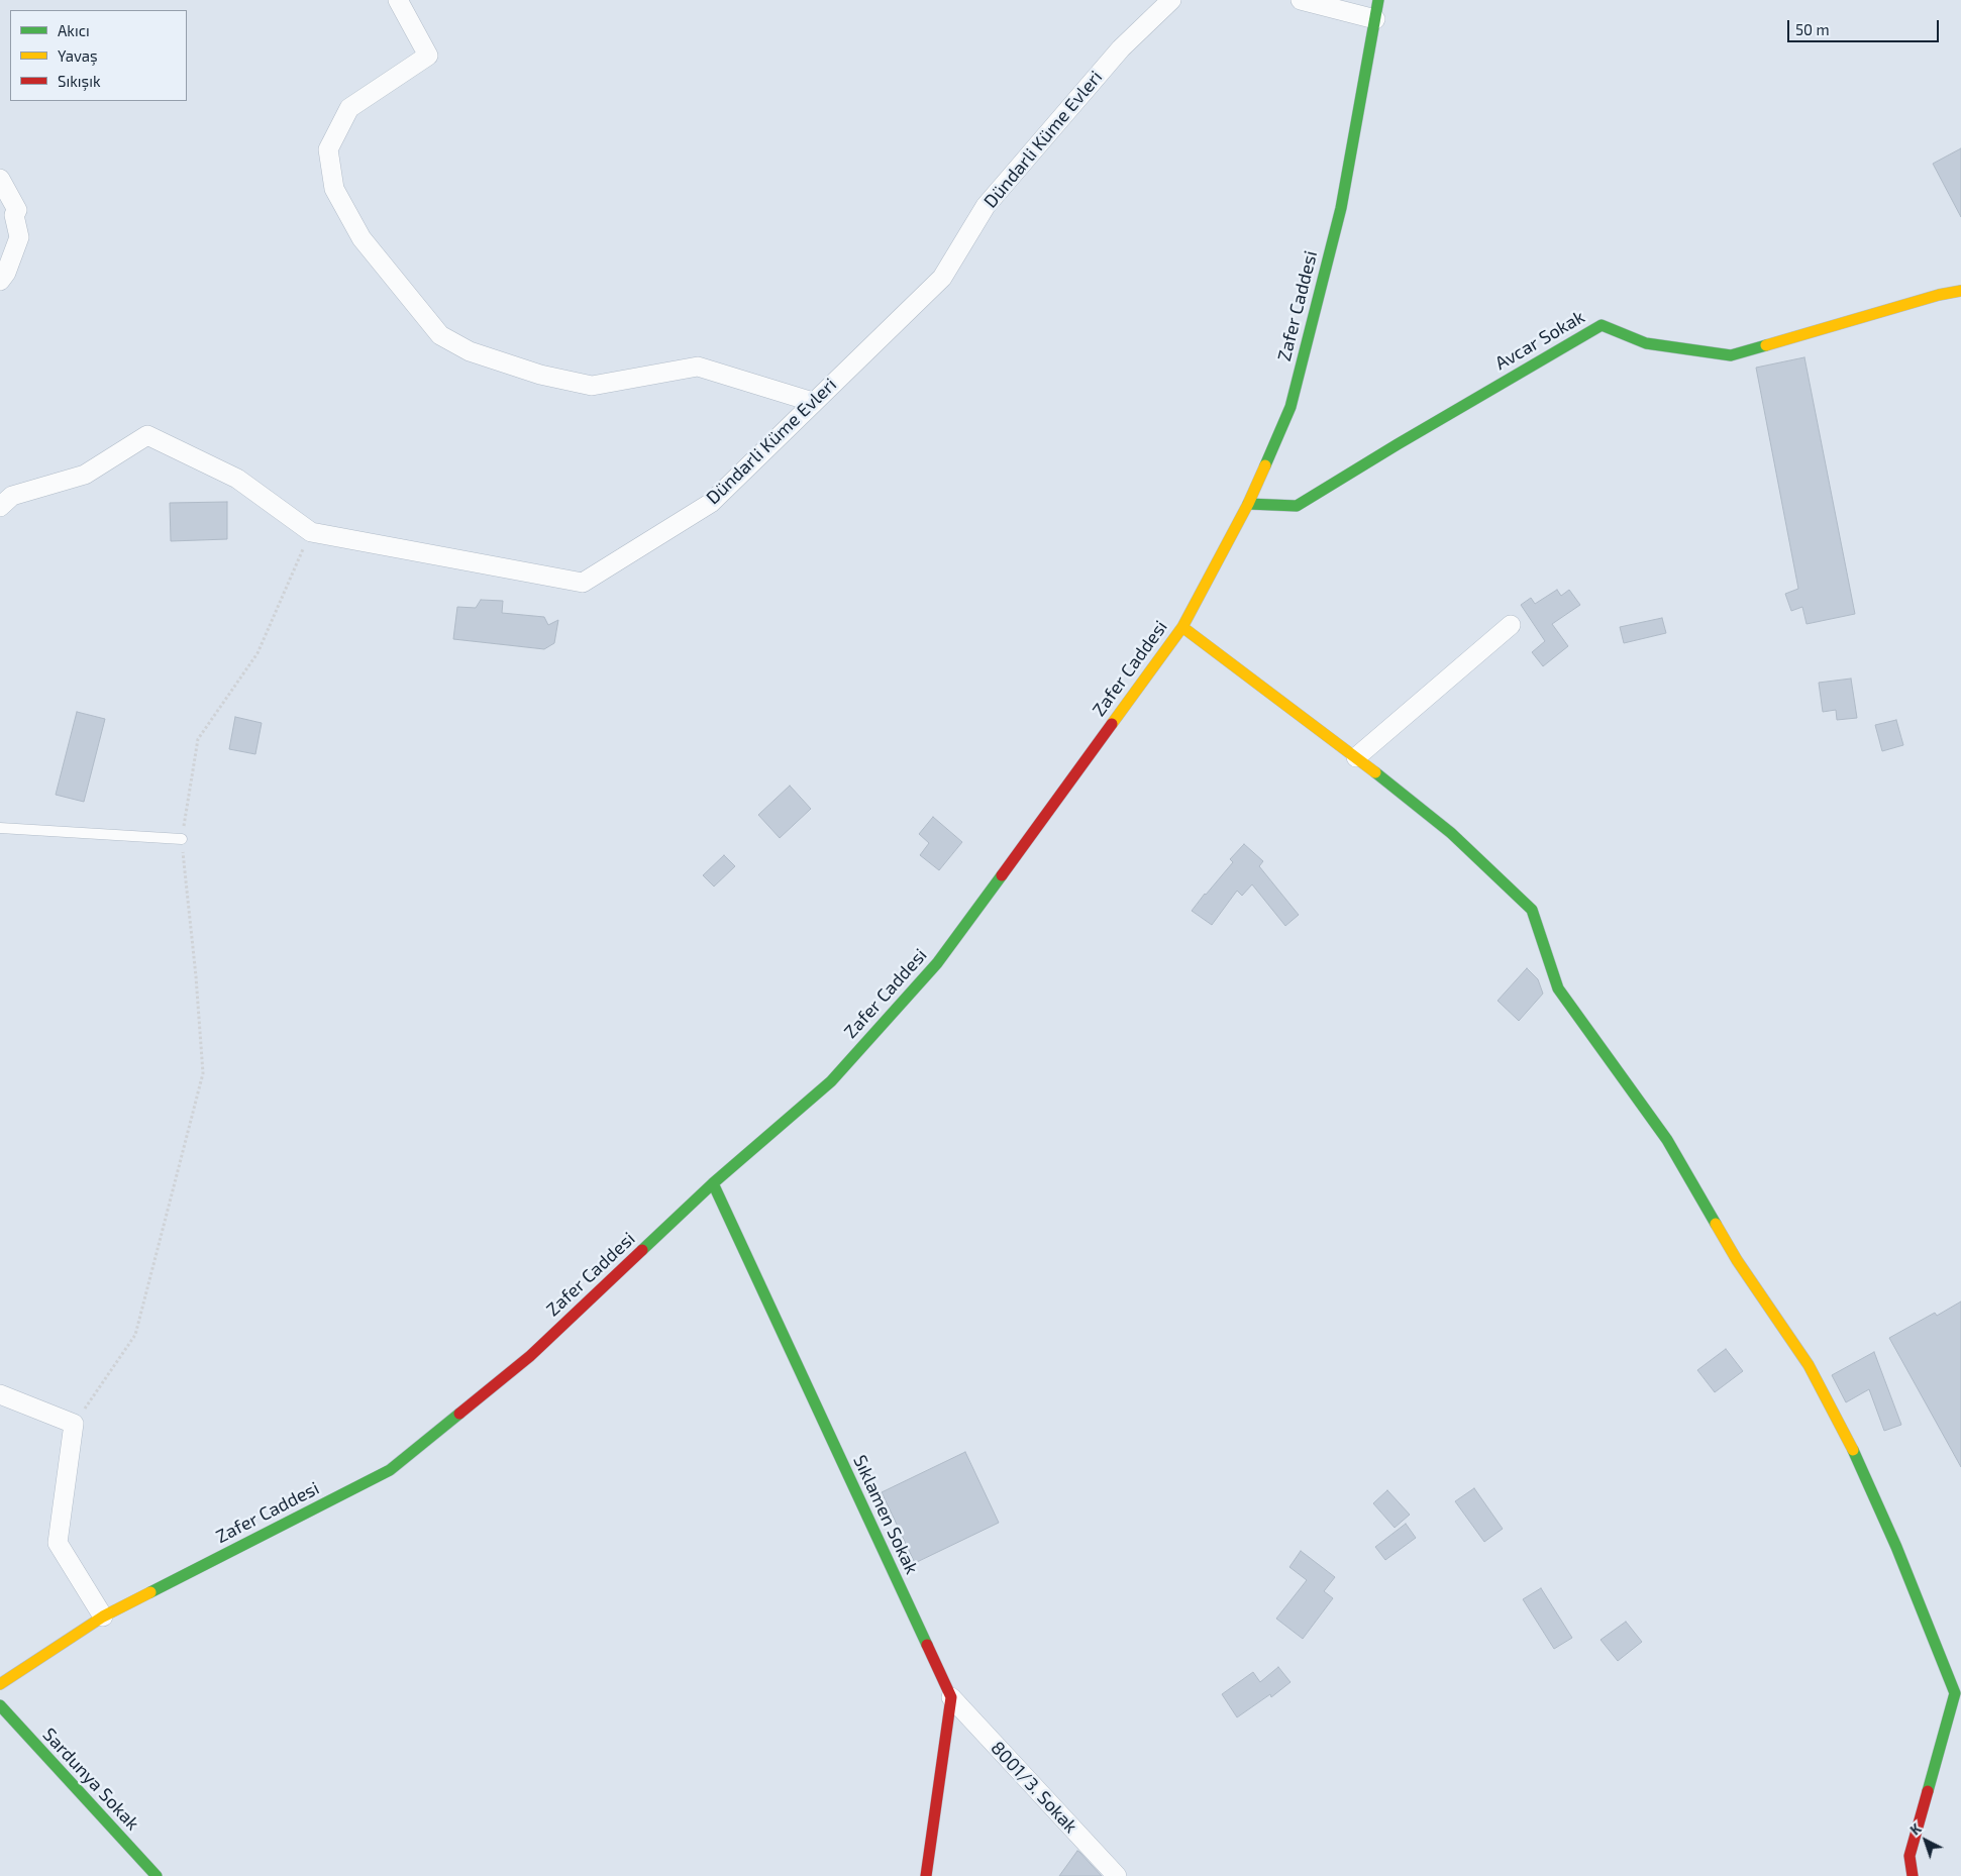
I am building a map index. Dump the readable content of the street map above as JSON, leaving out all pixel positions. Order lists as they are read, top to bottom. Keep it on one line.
{"streets":{"street":["Dündarli Küme Evleri","Zafer Caddesi","Avcar Sokak","Sıklamen Sokak","Sardunya Sokak","8001/3. Sokak"]},"crossings":[["Zafer Caddesi","Avcar Sokak"],["Zafer Caddesi","Sıklamen Sokak"],["Sıklamen Sokak","8001/3. Sokak"]],"legend":["Akıcı","Yavaş","Sıkışık"],"scale_bar":"50 m","north":"top left"}
